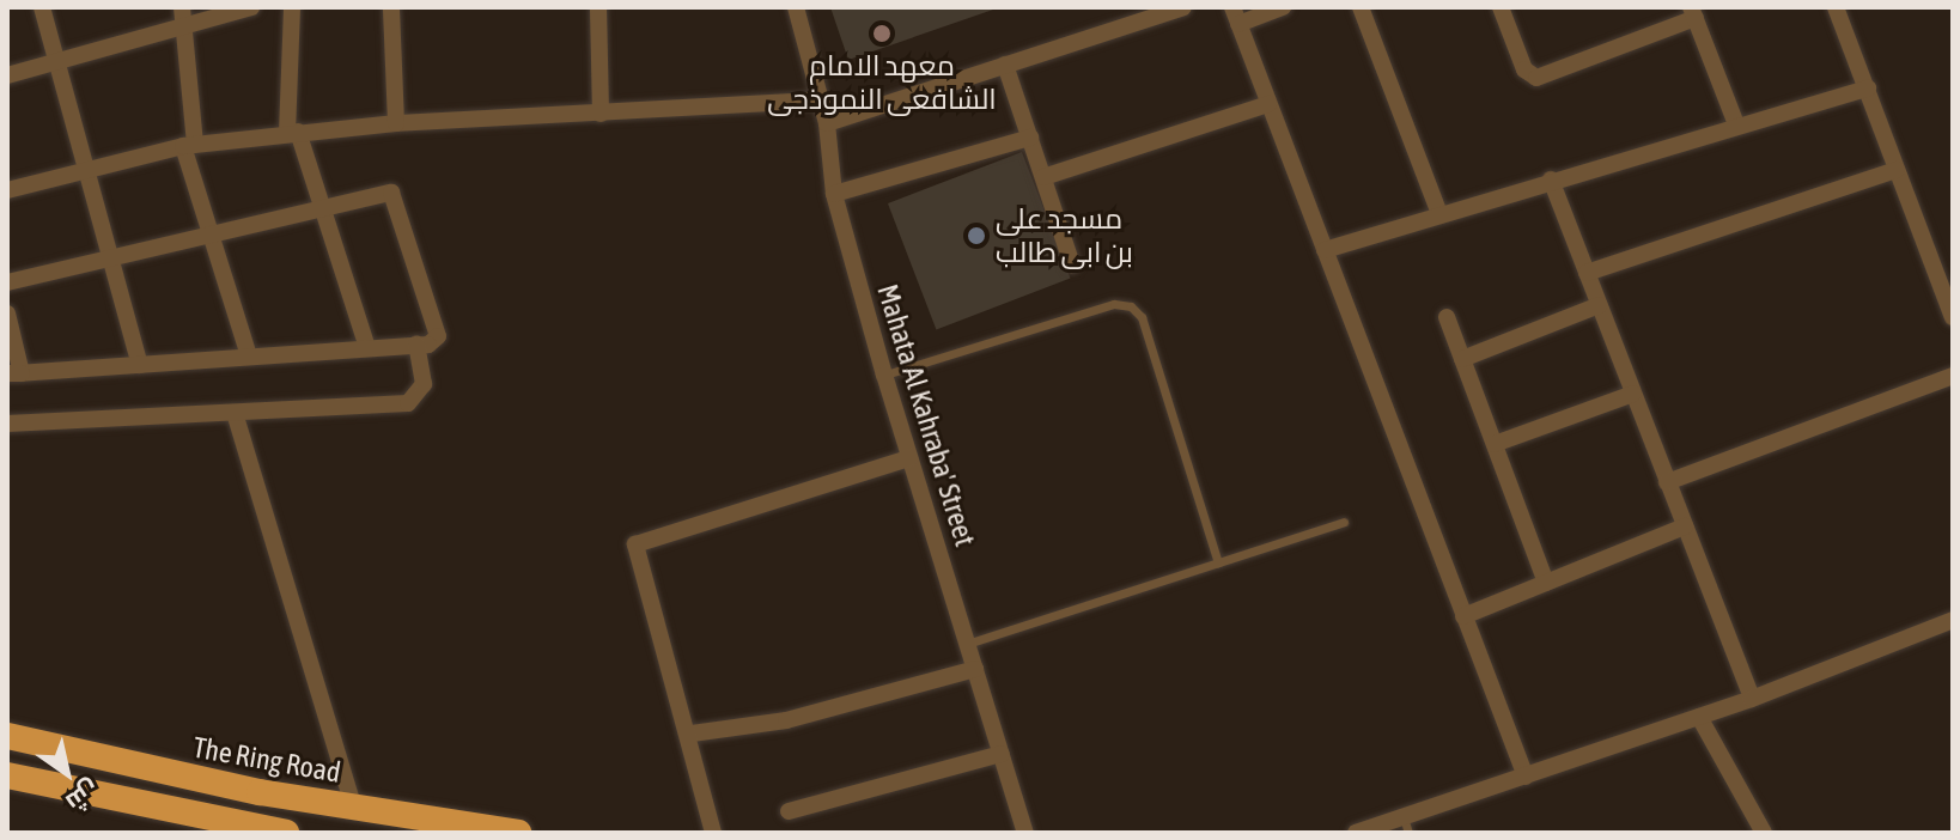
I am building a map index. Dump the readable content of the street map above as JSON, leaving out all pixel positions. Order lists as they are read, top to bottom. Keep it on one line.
{"streets":{"highway":["The Ring Road"],"street":["Mahata Al Kahraba' Street"]},"places":["معهد الامام الشافعى النموذجى","مسجد على بن ابى طالب"],"north":"bottom right"}
